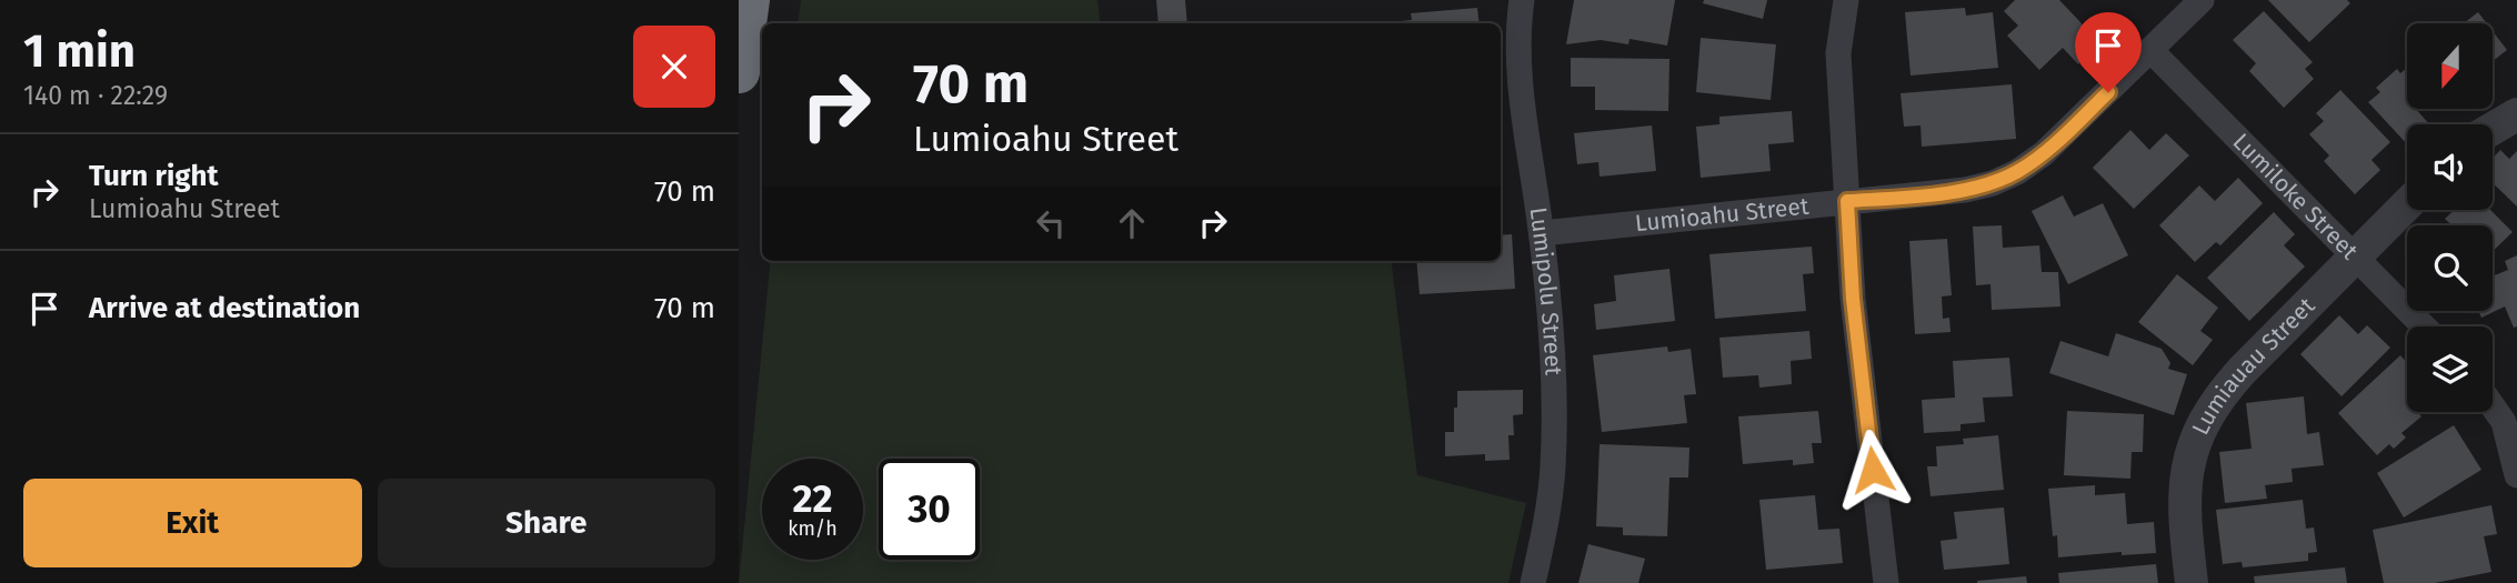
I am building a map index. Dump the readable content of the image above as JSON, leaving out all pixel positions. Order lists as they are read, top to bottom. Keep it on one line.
{"streets":{"street":["Lumiloke Street","Lumioahu Street","Lumipolu Street","Lumiauau Street"]},"crossings":[["Lumiloke Street","Lumioahu Street"],["Lumiloke Street","Lumiauau Street"],["Lumioahu Street","Lumipolu Street"]],"north":"bottom","page":{"heading":["1 min","140 m · 22:29"],"turn":["70 m","Lumioahu Street"],"list":[{"name":"Turn right","note":"Lumioahu Street","value":"70 m"},{"name":"Arrive at destination","value":"70 m"}],"speed":"22 km/h","limit":"30","buttons":["Exit","Share"]}}
